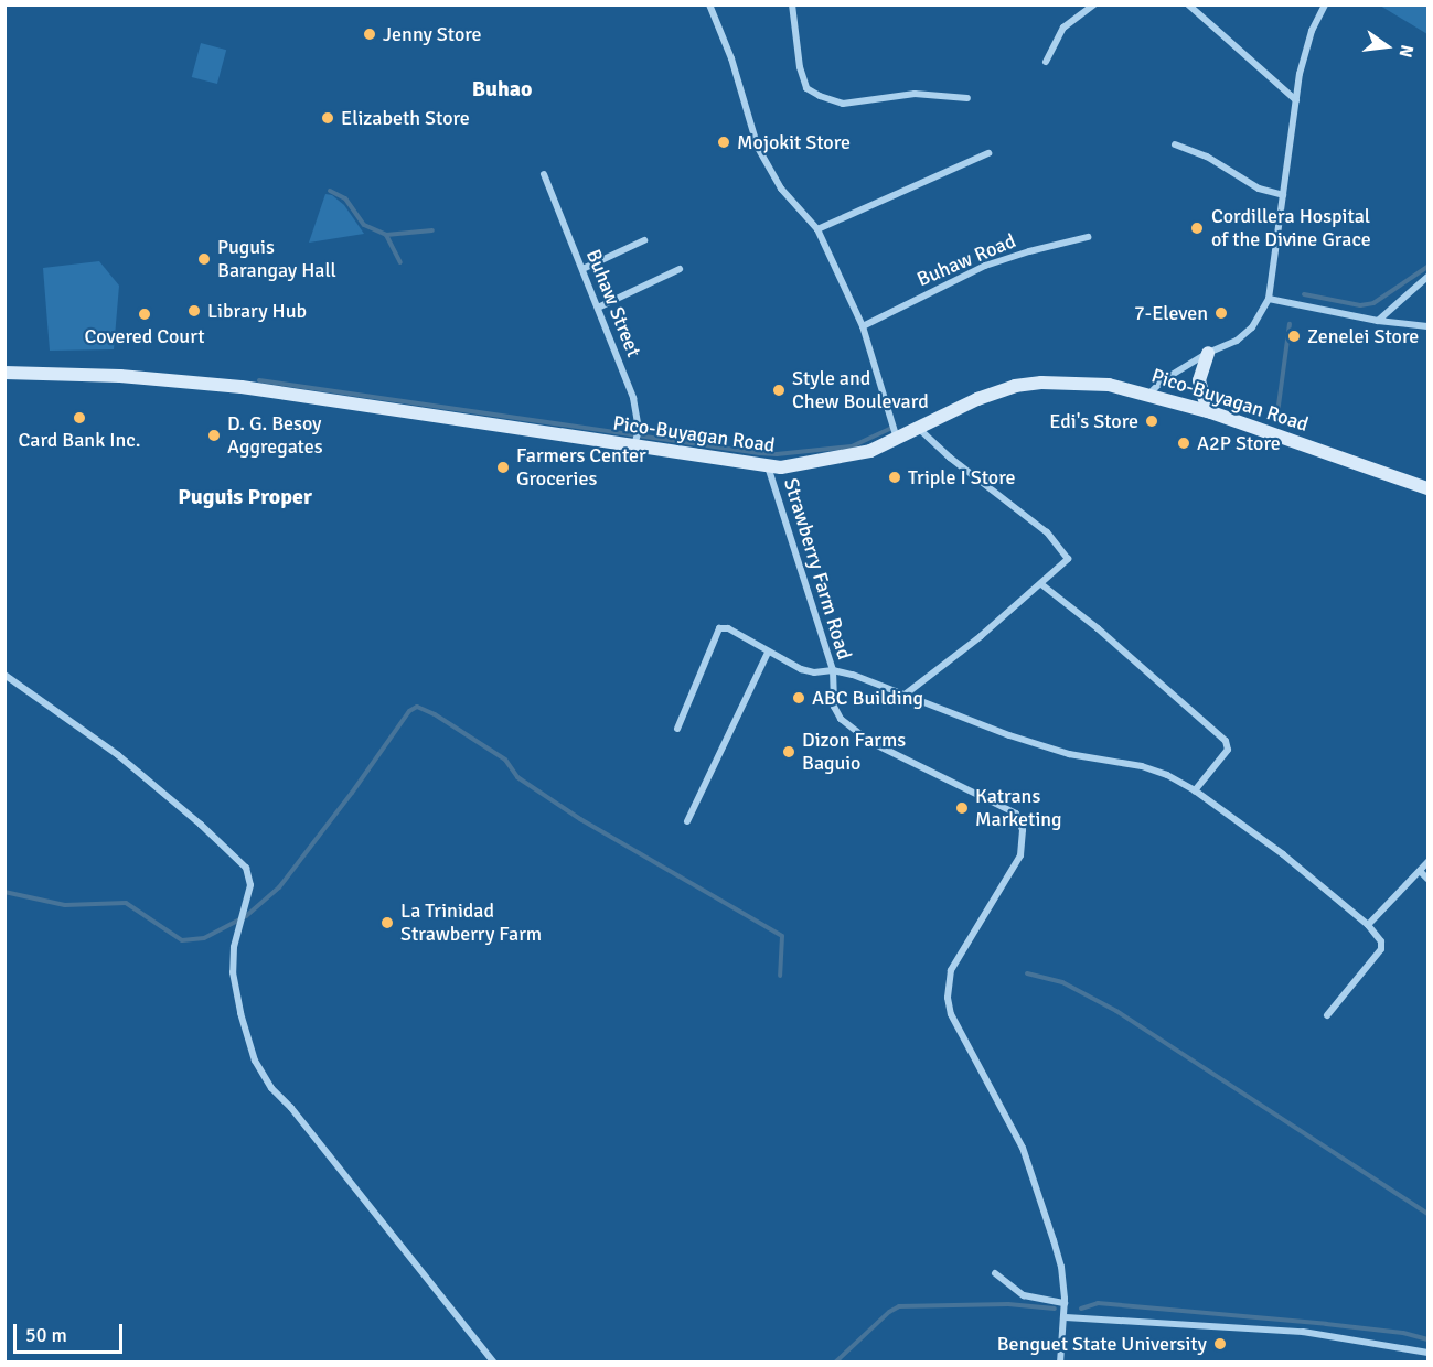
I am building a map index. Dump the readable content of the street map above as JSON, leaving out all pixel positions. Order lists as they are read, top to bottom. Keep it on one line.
{"streets":{"main road":["Pico-Buyagan Road"],"street":["Buhaw Road","Buhaw Street","Strawberry Farm Road"]},"crossings":[["Buhaw Street","Pico-Buyagan Road"],["Pico-Buyagan Road","Strawberry Farm Road"]],"districts":["Buhao","Puguis Proper"],"places":["Jenny Store","Elizabeth Store","Mojokit Store","Cordillera Hospital of the Divine Grace","Puguis Barangay Hall","Library Hub","7-Eleven","Covered Court","Zenelei Store","Style and Chew Boulevard","Card Bank Inc.","Edi's Store","D. G. Besoy Aggregates","A2P Store","Farmers Center Groceries","Triple I Store","ABC Building","Dizon Farms Baguio","Katrans Marketing","La Trinidad Strawberry Farm","Benguet State University"],"scale_bar":"50 m","north":"right"}
